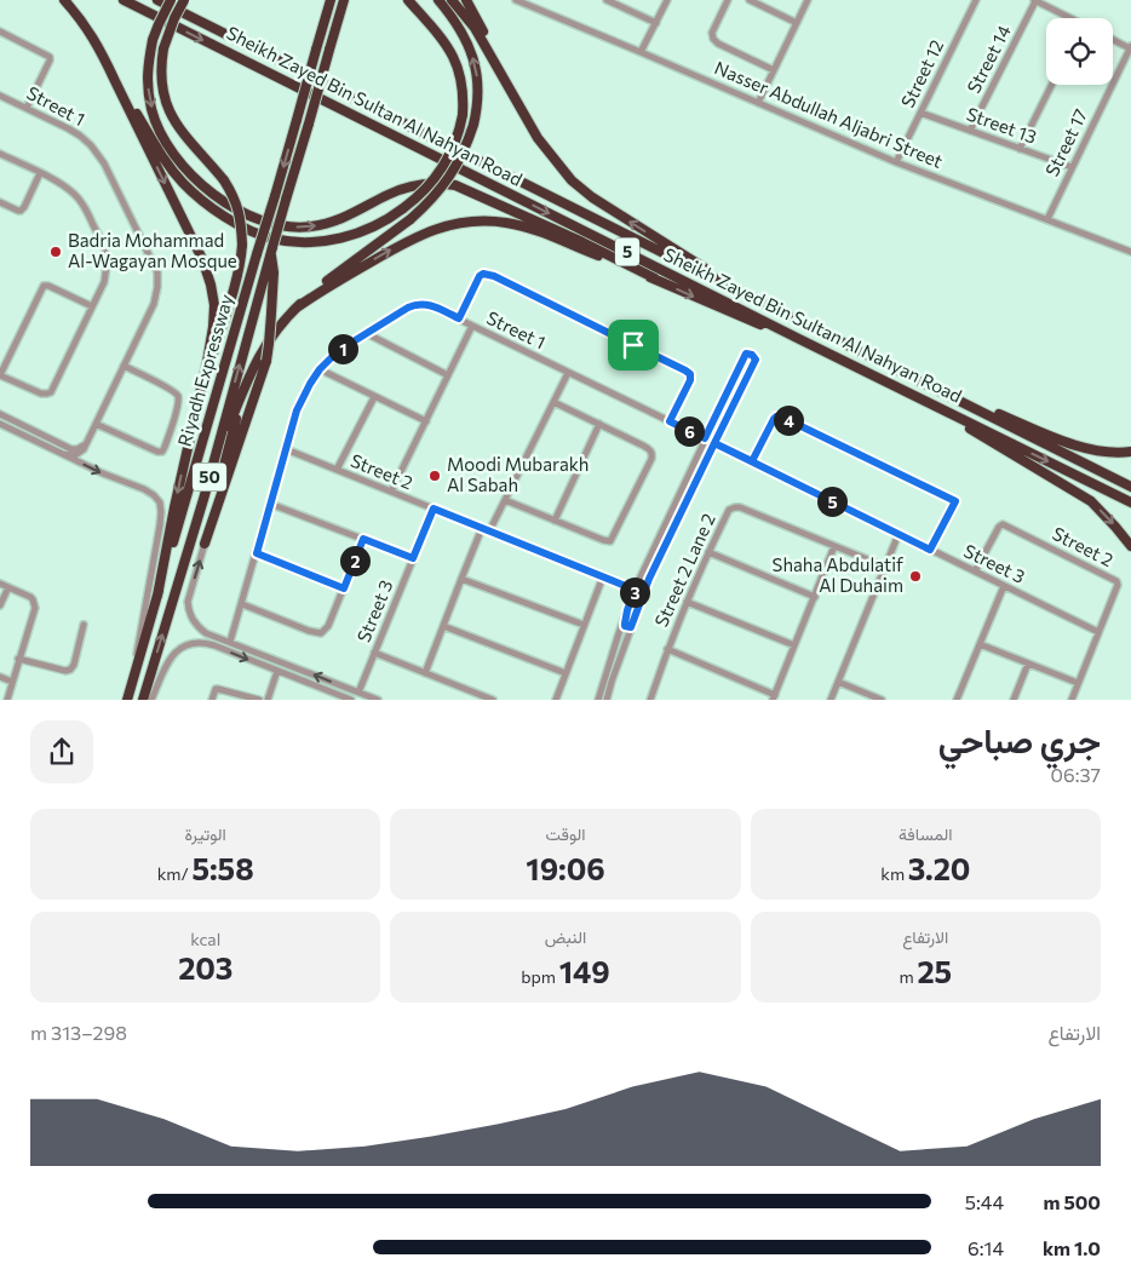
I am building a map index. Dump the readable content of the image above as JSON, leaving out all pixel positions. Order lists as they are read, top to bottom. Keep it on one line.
{"streets":{"highway":["Sheikh Zayed Bin Sultan Al Nahyan Road","5","Riyadh Expressway","50"],"street":["Street 14","Street 12","Street 1","Nasser Abdullah Aljabri Street","Street 13","Street 17","Street 2","Street 3","Street 2 Lane 2"]},"crossings":[["Street 14","Street 13"],["Street 12","Nasser Abdullah Aljabri Street"],["Street 12","Street 13"],["Street 1","Street 2"],["Nasser Abdullah Aljabri Street","Street 17"],["Street 13","Street 17"],["Street 2","Street 3"]],"places":["Badria Mohammad Al-Wagayan Mosque","Moodi Mubarakh Al Sabah","Shaha Abdulatif Al Duhaim"],"page":{"pins":["1","4","6","5","2","3"],"heading":["جري صباحي","06:37"],"stats":[["المسافة","3.20 km"],["الوقت","19:06"],["الوتيرة","5:58 /km"],["الارتفاع","25 m"],["النبض","149 bpm"],["kcal","203"]],"chart":["الارتفاع","298–313 m"],"list":[{"name":"500 m","note":"5:44"},{"name":"1.0 km","note":"6:14"}]}}
